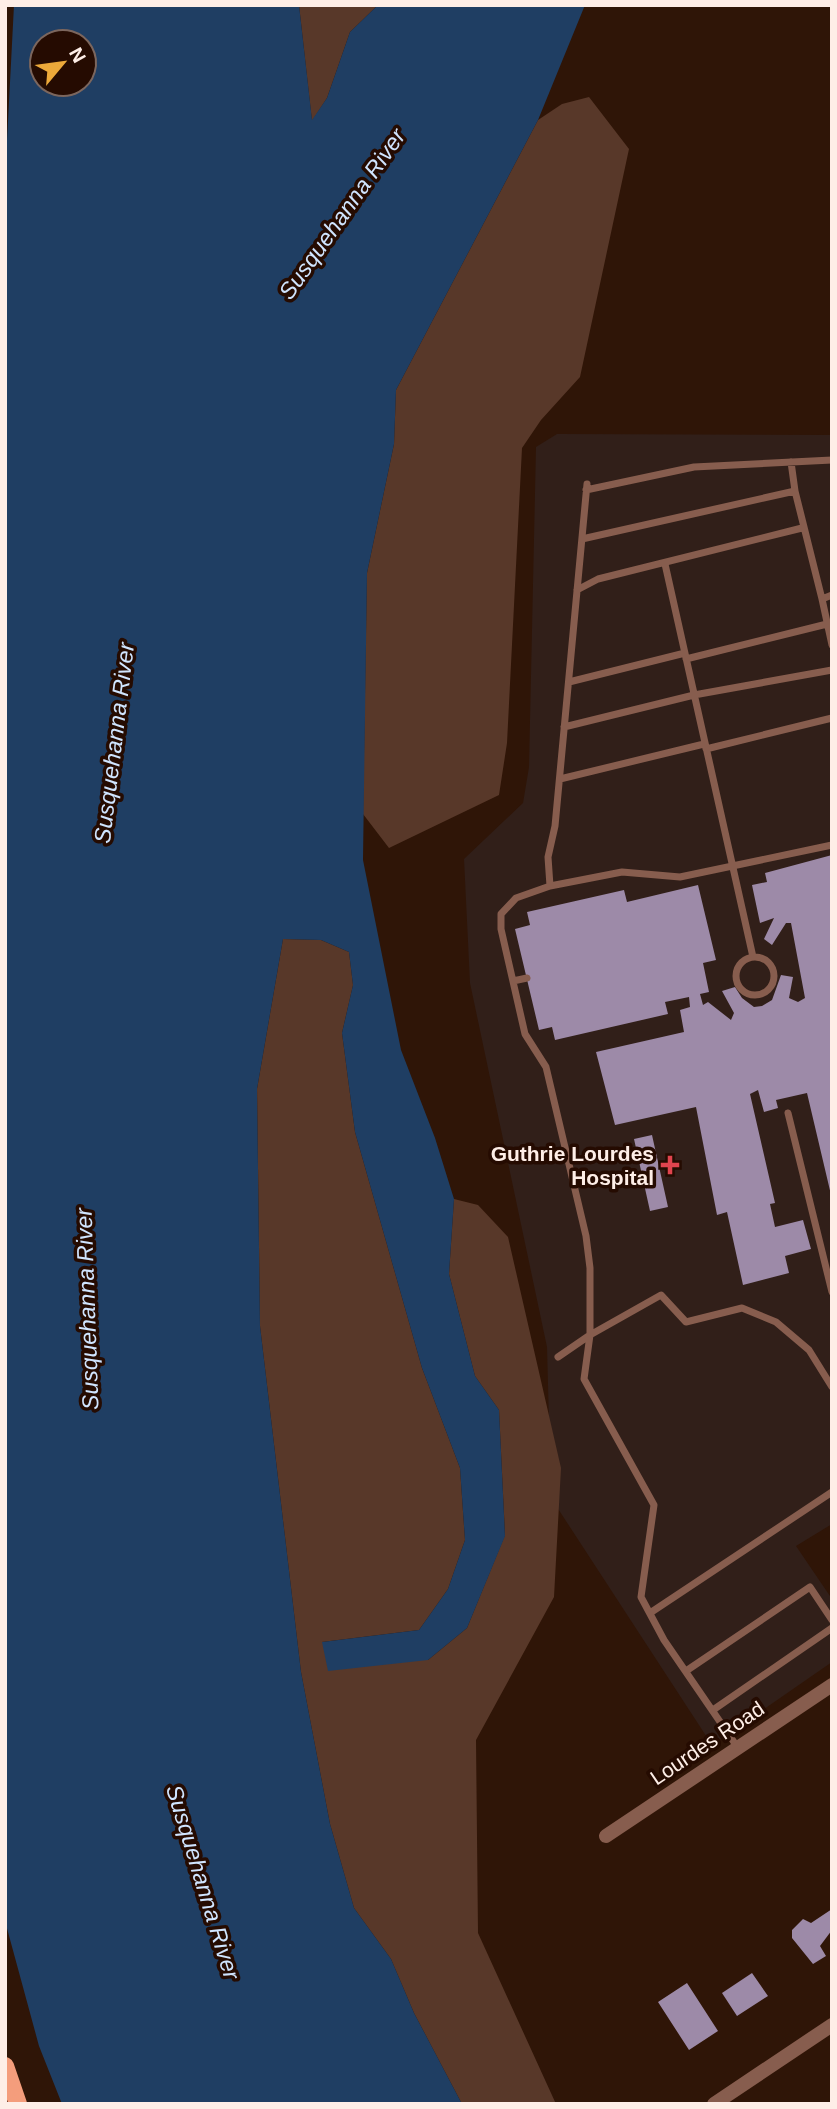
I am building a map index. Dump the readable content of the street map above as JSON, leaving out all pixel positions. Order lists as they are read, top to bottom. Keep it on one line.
{"streets":{"street":["Lourdes Road"]},"water":["Susquehanna River"],"places":{"health":["Guthrie Lourdes Hospital"]},"north":"top right"}
